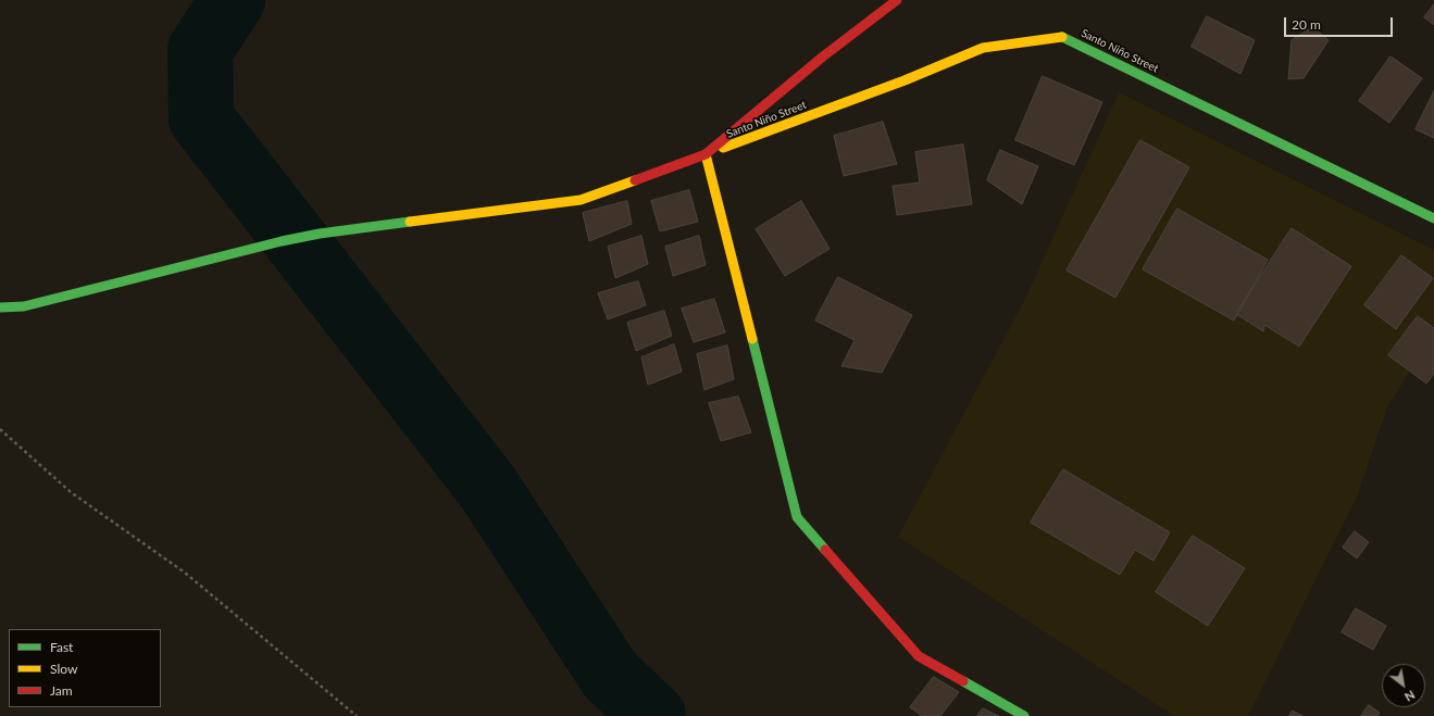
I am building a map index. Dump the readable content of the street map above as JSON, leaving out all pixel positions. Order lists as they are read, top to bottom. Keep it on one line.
{"streets":{"street":["Santo Niño Street"]},"legend":["Fast","Slow","Jam"],"scale_bar":"20 m","north":"bottom right"}
